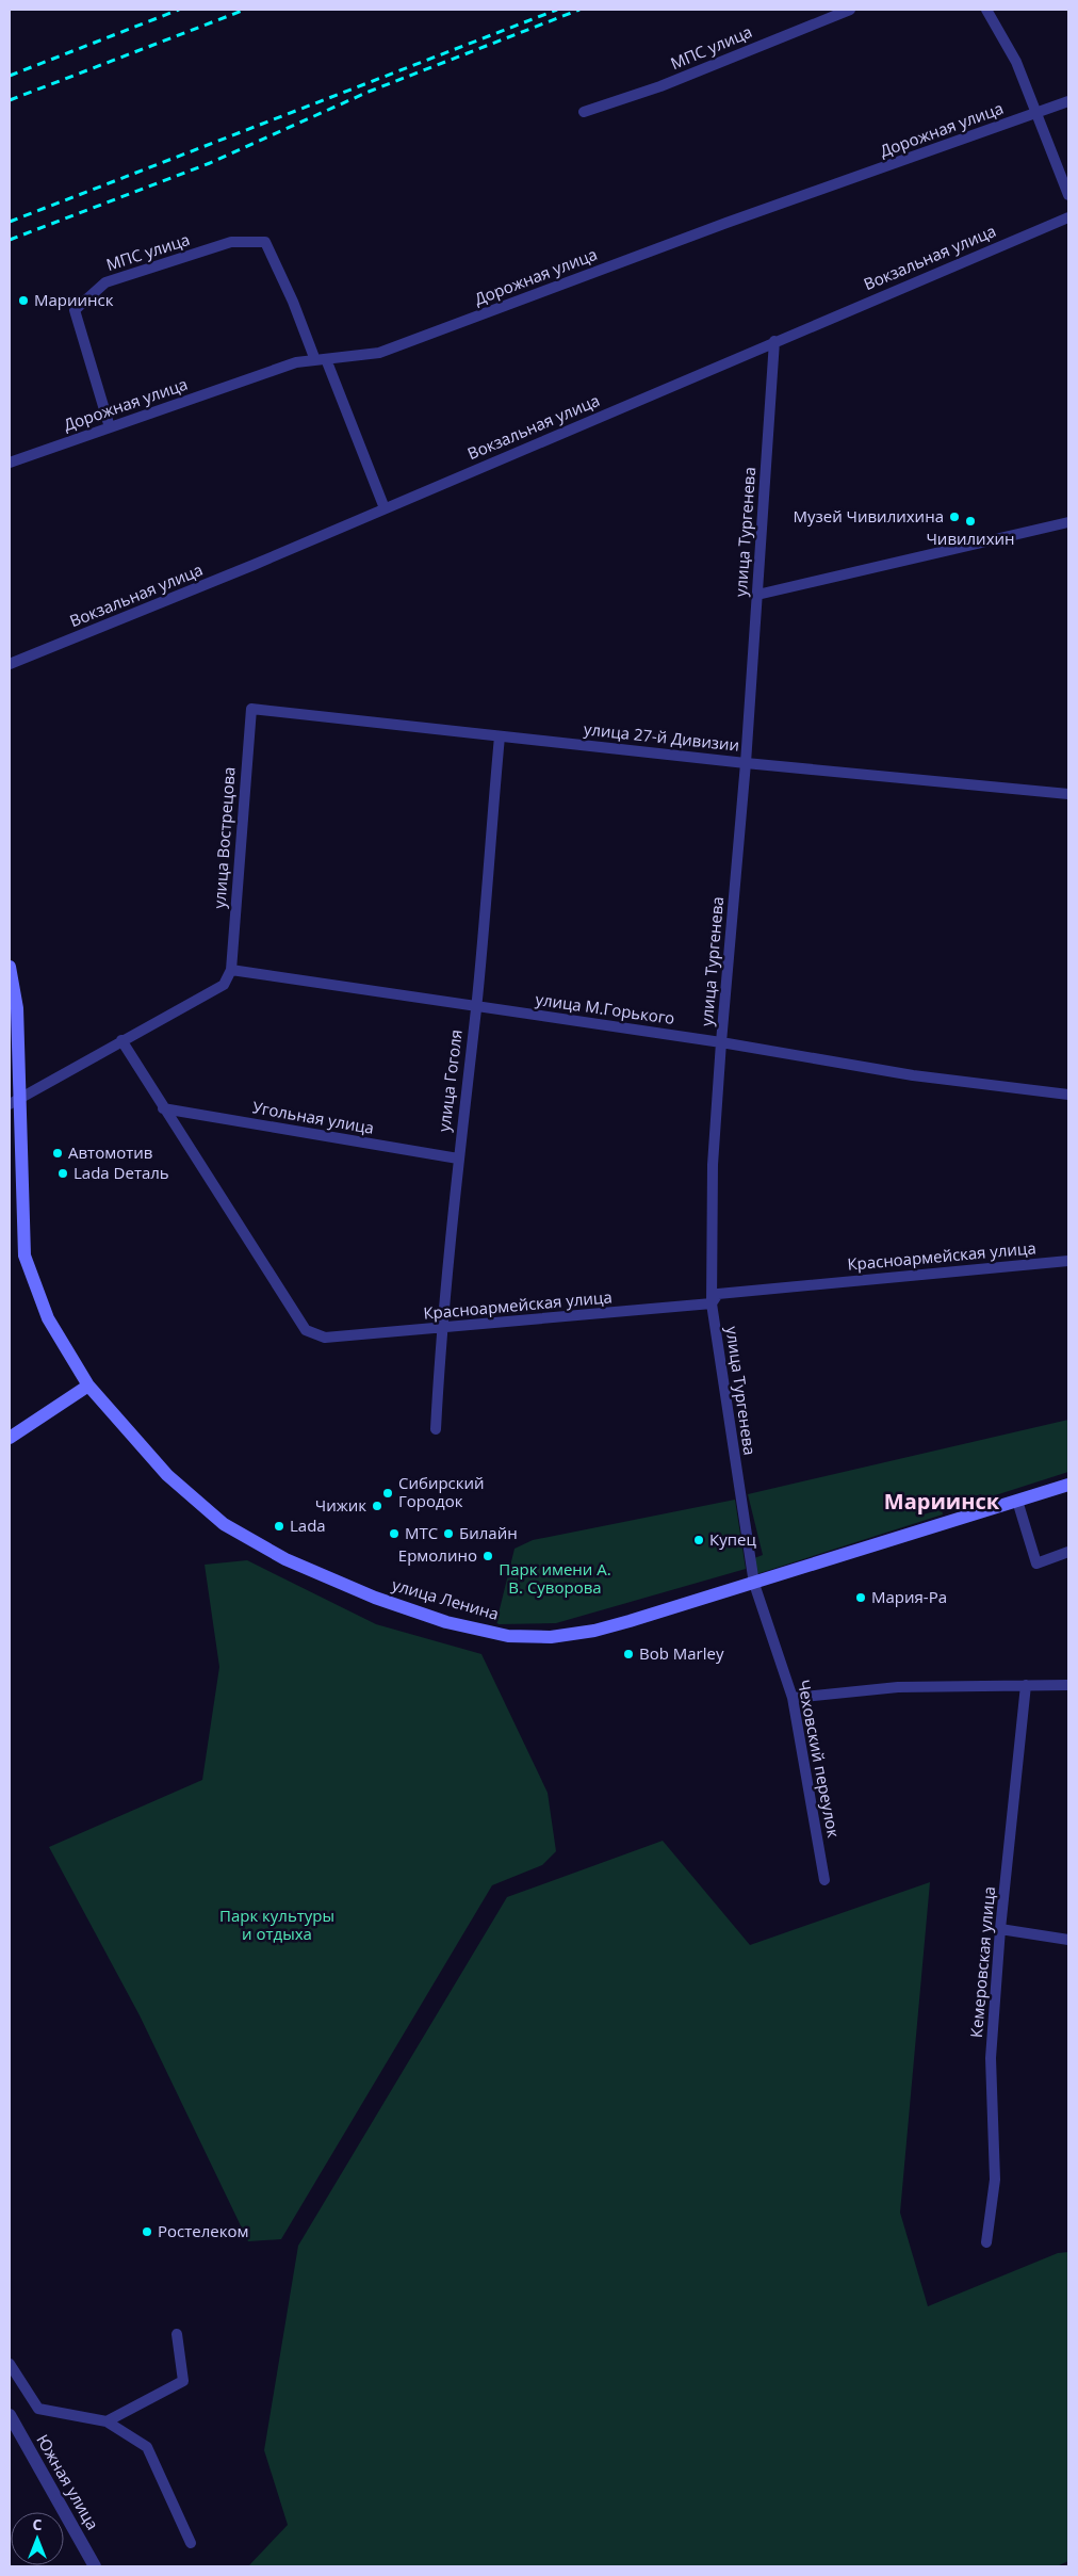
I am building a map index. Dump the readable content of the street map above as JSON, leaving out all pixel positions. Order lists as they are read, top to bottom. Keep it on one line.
{"streets":{"main road":["улица Ленина"],"street":["МПС улица","Дорожная улица","Вокзальная улица","улица Тургенева","улица 27-й Дивизии","улица Вострецова","улица М.Горького","улица Гоголя","Угольная улица","Красноармейская улица","Чеховский переулок","Кемеровская улица","Южная улица"]},"crossings":[["МПС улица","Дорожная улица"],["Вокзальная улица","улица Тургенева"],["улица Тургенева","улица 27-й Дивизии"],["улица Тургенева","улица М.Горького"],["улица Тургенева","Красноармейская улица"],["улица Тургенева","улица Ленина"],["улица Тургенева","Чеховский переулок"],["улица 27-й Дивизии","улица Вострецова"],["улица 27-й Дивизии","улица Гоголя"],["улица Вострецова","улица М.Горького"],["улица М.Горького","улица Гоголя"],["улица Гоголя","Угольная улица"],["улица Гоголя","Красноармейская улица"],["Угольная улица","Красноармейская улица"],["улица Ленина","Чеховский переулок"]],"districts":["Мариинск"],"parks":["Парк имени А. В. Суворова","Парк культуры и отдыха"],"places":["Мариинск","Музей Чивилихина","Чивилихин","Автомотив","Lada Dеталь","Сибирский Городок","Чижик","Lada","МТС","Билайн","Купец","Ермолино","Мария-Ра","Bob Marley","Ростелеком"],"north":"top"}
